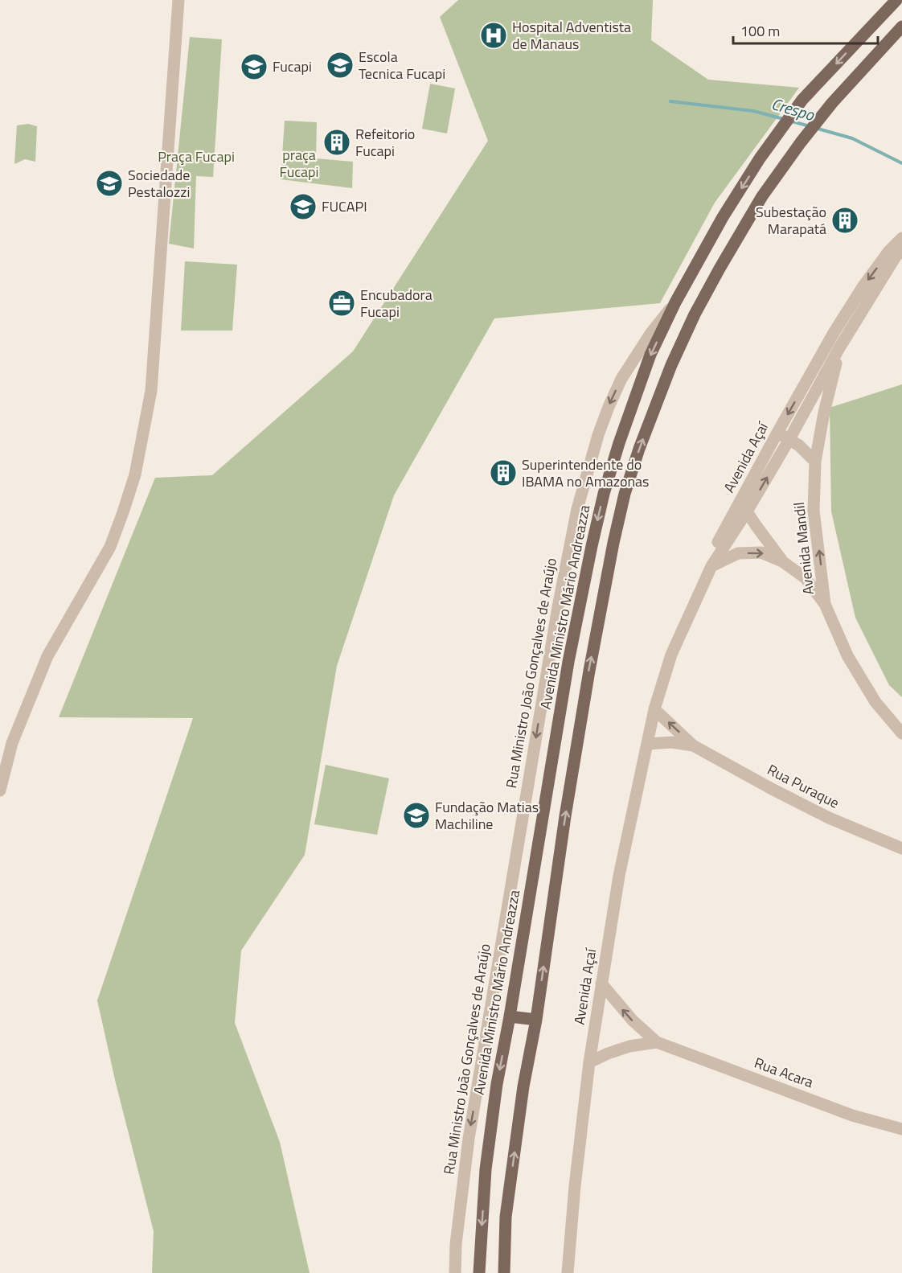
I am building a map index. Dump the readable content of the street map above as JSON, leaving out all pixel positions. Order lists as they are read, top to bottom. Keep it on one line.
{"streets":{"main road":["Avenida Ministro Mário Andreazza"],"street":["Avenida Açaí","Avenida Mandil","Rua Ministro João Gonçalves de Araújo","Rua Puraque","Rua Acara"]},"crossings":[["Avenida Açaí","Avenida Mandil"],["Avenida Açaí","Rua Puraque"],["Avenida Açaí","Rua Acara"],["Avenida Ministro Mário Andreazza","Rua Ministro João Gonçalves de Araújo"]],"one_way":["Rua Ministro João Gonçalves de Araújo"],"water":["Crespo"],"parks":["praça Fucapi","Praça Fucapi"],"places":{"hospital":["Hospital Adventista de Manaus"],"school or university":["Escola Tecnica Fucapi","Fucapi","Sociedade Pestalozzi","FUCAPI","Fundação Matias Machiline"],"building":["Refeitorio Fucapi","Subestação Marapatá","Superintendente do IBAMA no Amazonas"],"office":["Encubadora Fucapi"]},"scale_bar":"100 m"}
